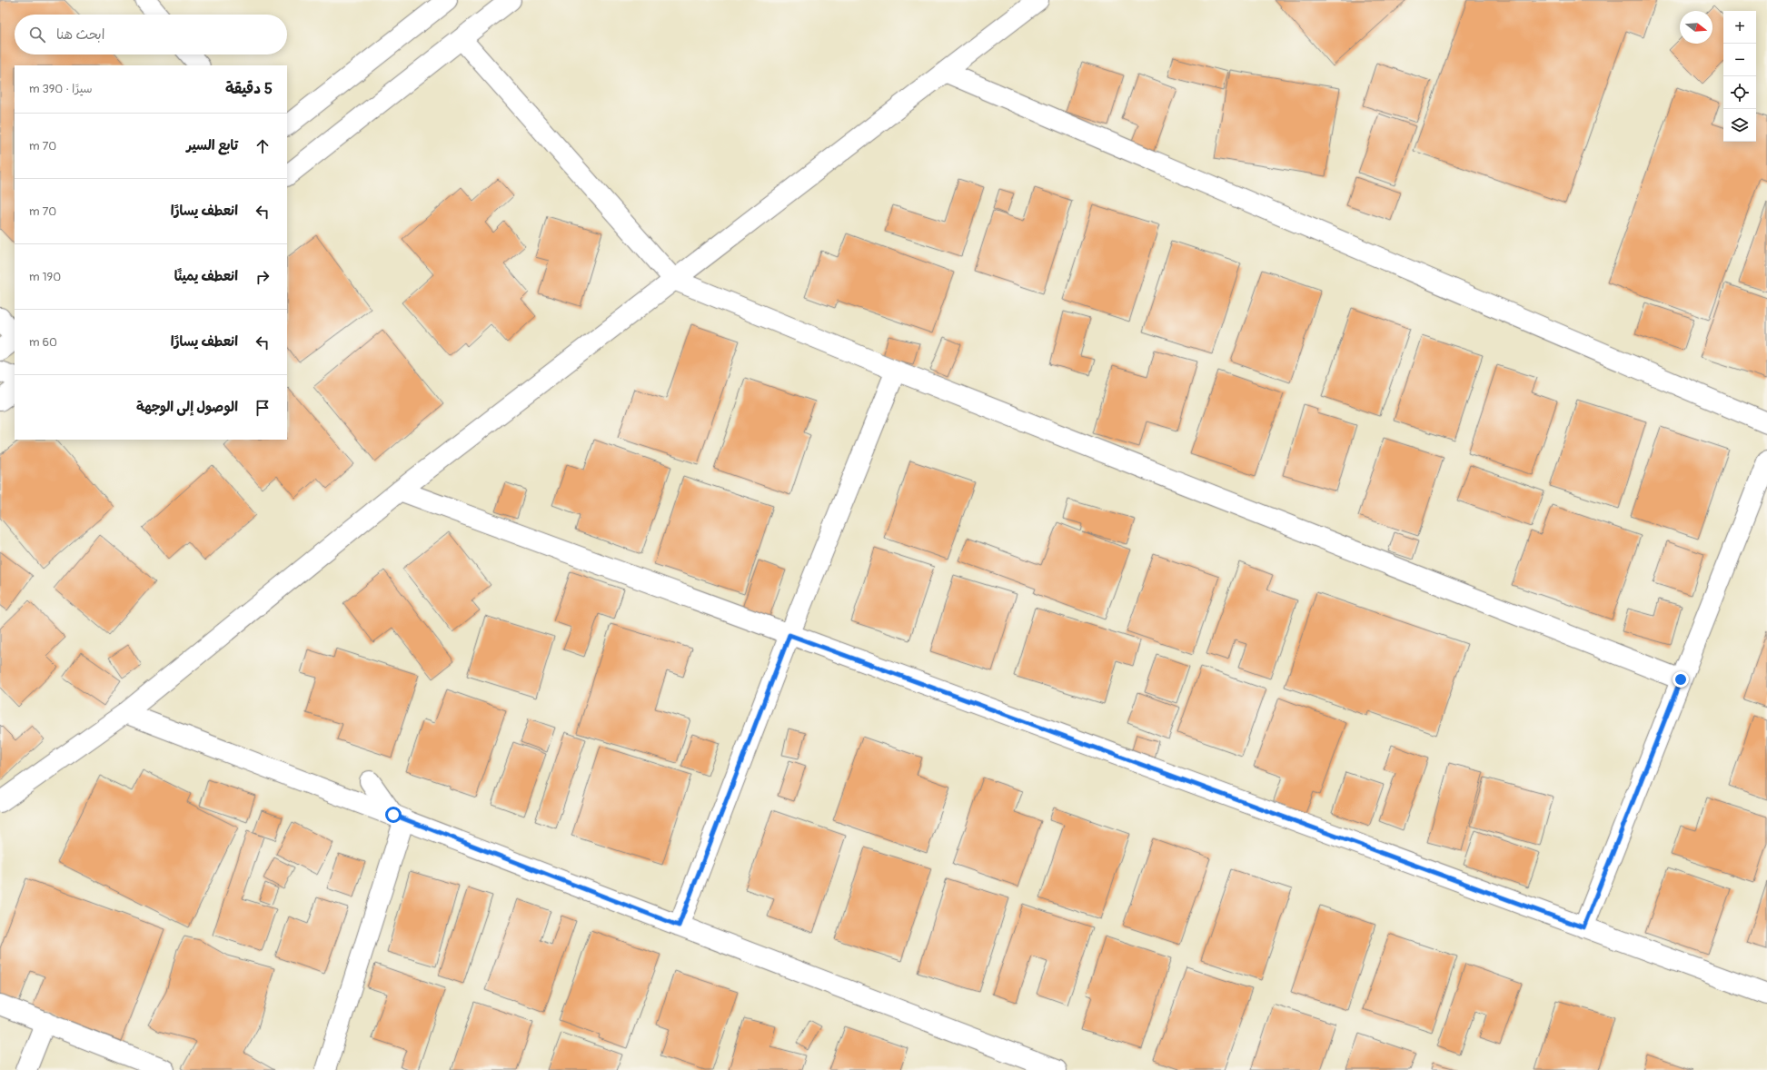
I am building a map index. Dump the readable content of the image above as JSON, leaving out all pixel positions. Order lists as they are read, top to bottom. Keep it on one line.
{"north":"right","page":{"map_buttons":["+","−"],"search":"ابحث هنا","heading":["5 دقيقة","سيرًا · 390 m"],"list":[["تابع السير","70 m"],["انعطف يسارًا","70 m"],["انعطف يمينًا","190 m"],["انعطف يسارًا","60 m"],"الوصول إلى الوجهة"]}}
